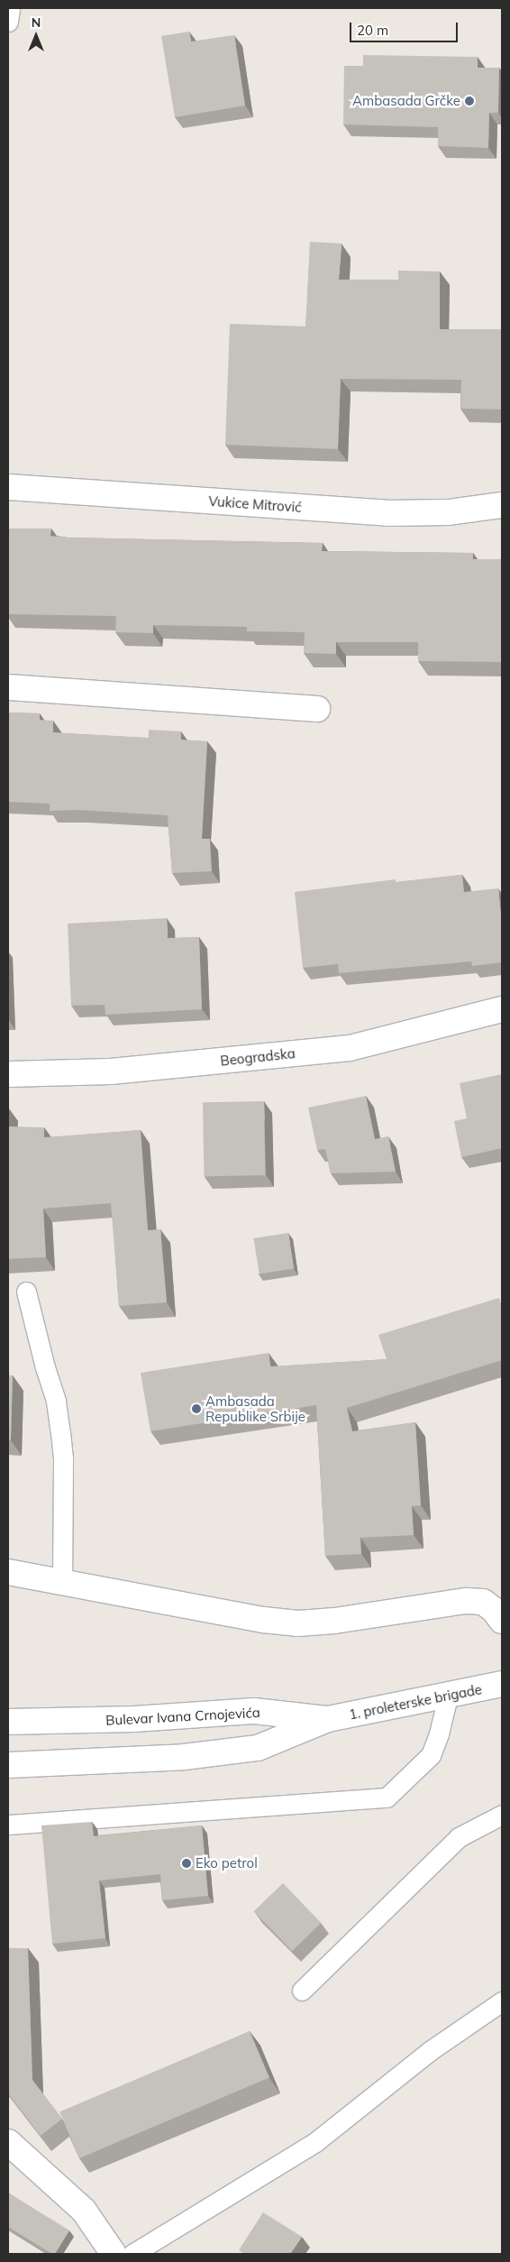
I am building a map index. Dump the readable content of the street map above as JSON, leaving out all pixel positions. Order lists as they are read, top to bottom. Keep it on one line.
{"streets":{"street":["Vukice Mitrović","Beogradska","1. proleterske brigade","Bulevar Ivana Crnojevića"]},"crossings":[["1. proleterske brigade","Bulevar Ivana Crnojevića"]],"places":["Ambasada Grčke","Ambasada Republike Srbije","Eko petrol"],"scale_bar":"20 m","north":"top"}
